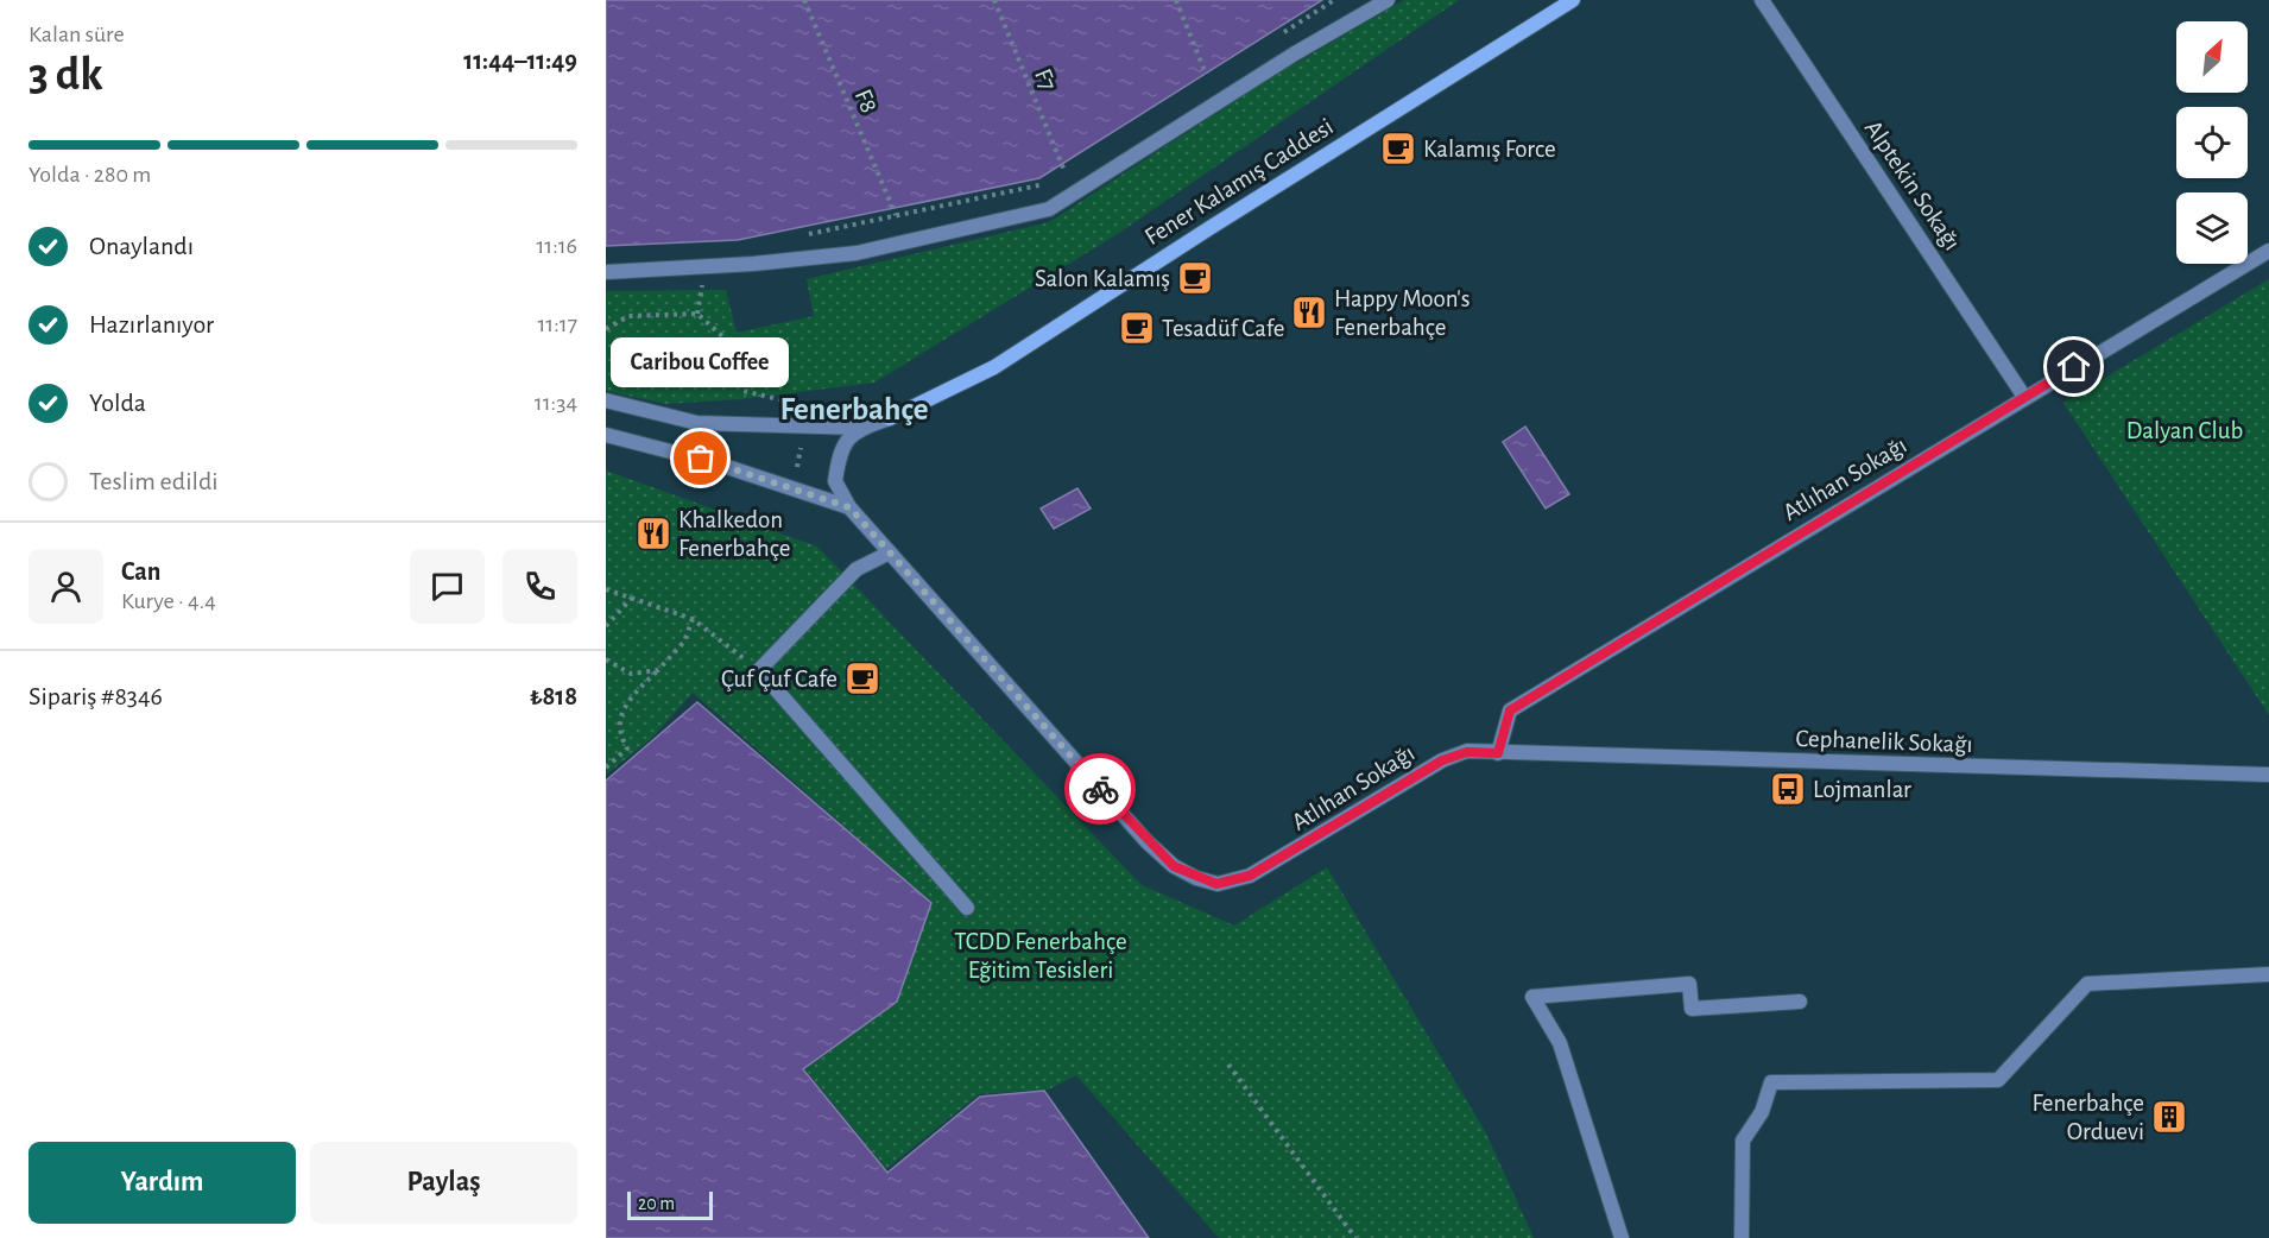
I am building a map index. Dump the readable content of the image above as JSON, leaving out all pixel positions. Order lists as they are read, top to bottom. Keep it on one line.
{"streets":{"street":["Fener Kalamış Caddesi","Alptekin Sokağı","Atlıhan Sokağı","Cephanelik Sokağı"],"path":["F7","F8"]},"crossings":[["Fener Kalamış Caddesi","Atlıhan Sokağı"],["Alptekin Sokağı","Atlıhan Sokağı"],["Atlıhan Sokağı","Cephanelik Sokağı"]],"districts":["Fenerbahçe"],"parks":["Dalyan Club","TCDD Fenerbahçe Eğitim Tesisleri"],"places":{"cafe":["Kalamış Force","Salon Kalamış","Tesadüf Cafe","Çuf Çuf Cafe"],"restaurant":["Happy Moon's Fenerbahçe","Khalkedon Fenerbahçe"],"other":["Caribou Coffee"],"bus stop":["Lojmanlar"],"building":["Fenerbahçe Orduevi"]},"scale_bar":"20 m","north":"top right","page":{"heading":["3 dk","Kalan süre","11:44–11:49"],"panel":["Can","Kurye · 4.4","Sipariş #8346","₺818"],"bar":"Yolda · 280 m","list":[["Onaylandı","11:16"],["Hazırlanıyor","11:17"],["Yolda","11:34"],"Teslim edildi"],"bubble":"Caribou Coffee","buttons":["Yardım","Paylaş"],"scale":"20 m"}}
